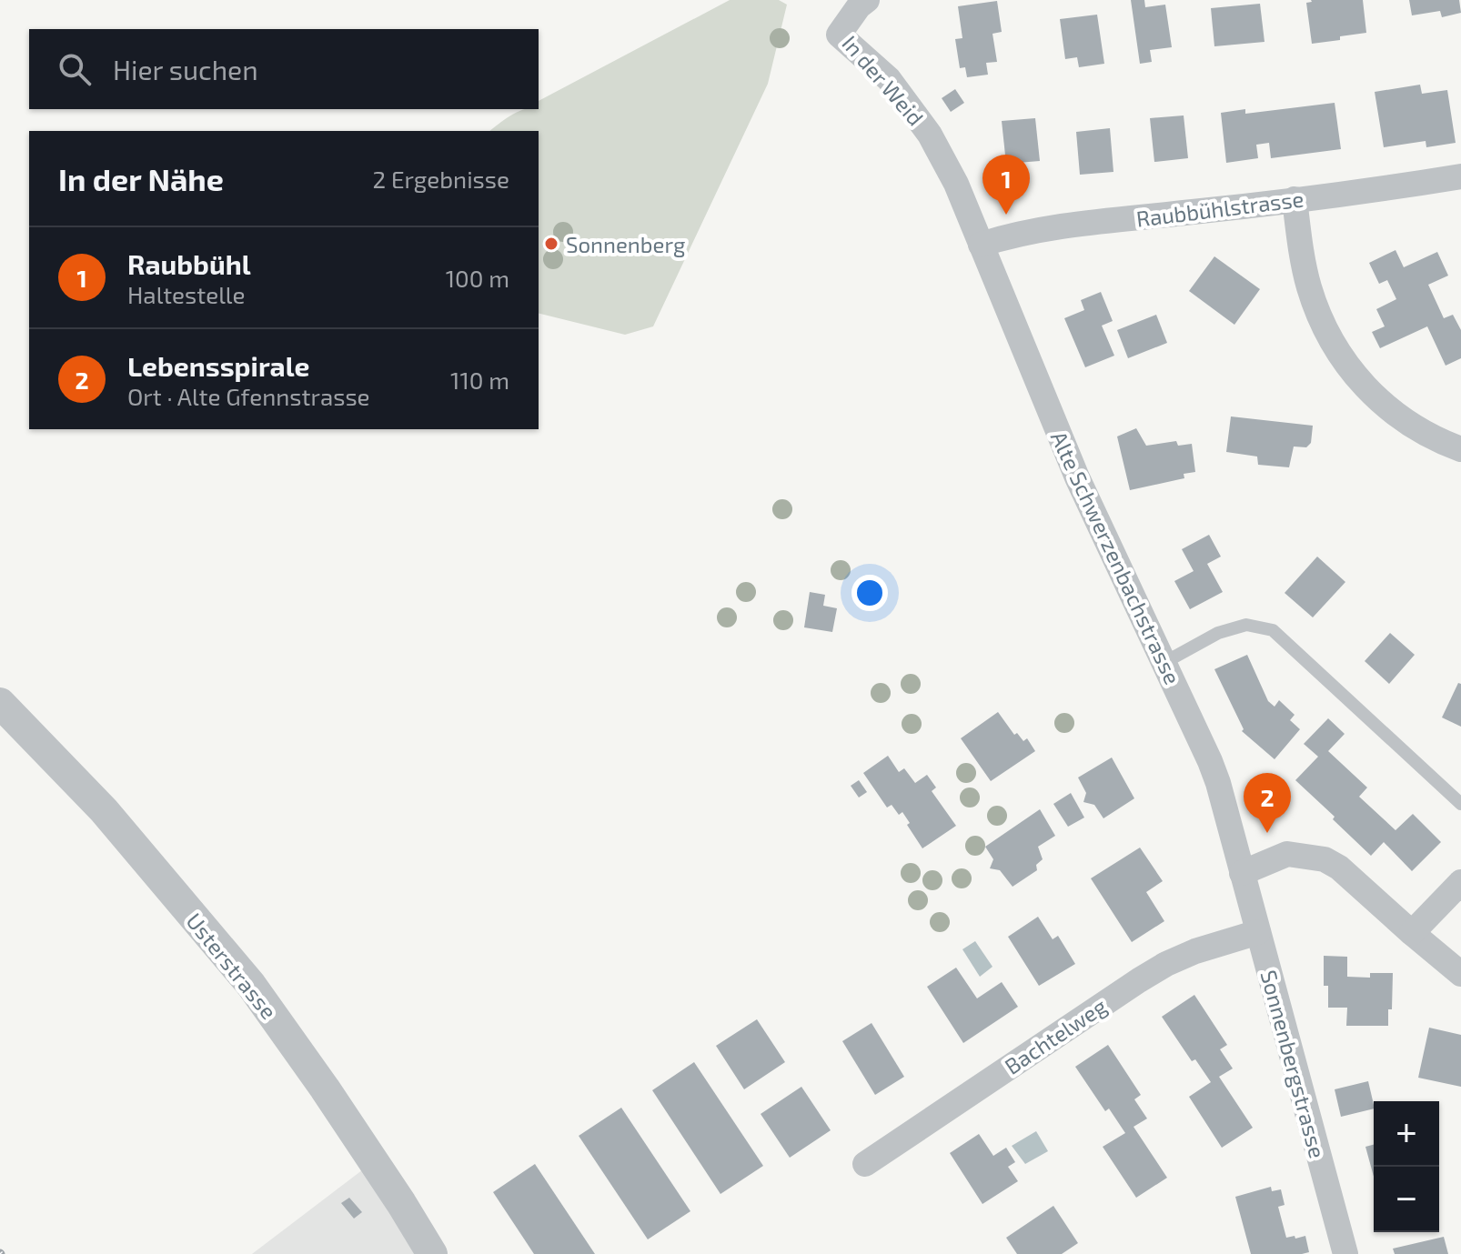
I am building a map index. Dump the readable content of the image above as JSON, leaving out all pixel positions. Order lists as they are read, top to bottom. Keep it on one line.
{"streets":{"street":["In der Weid","Raubbühlstrasse","Alte Schwerzenbachstrasse","Usterstrasse","Bachtelweg","Sonnenbergstrasse"]},"crossings":[["In der Weid","Raubbühlstrasse"],["In der Weid","Alte Schwerzenbachstrasse"],["Raubbühlstrasse","Alte Schwerzenbachstrasse"],["Alte Schwerzenbachstrasse","Sonnenbergstrasse"],["Bachtelweg","Sonnenbergstrasse"]],"places":["Sonnenberg"],"page":{"search":"Hier suchen","heading":["In der Nähe","2 Ergebnisse"],"pins":["1","2"],"list":[{"mark":"1","name":"Raubbühl","note":"Haltestelle","value":"100 m"},{"mark":"2","name":"Lebensspirale","note":"Ort · Alte Gfennstrasse","value":"110 m"}],"map_buttons":["+","−"]}}
